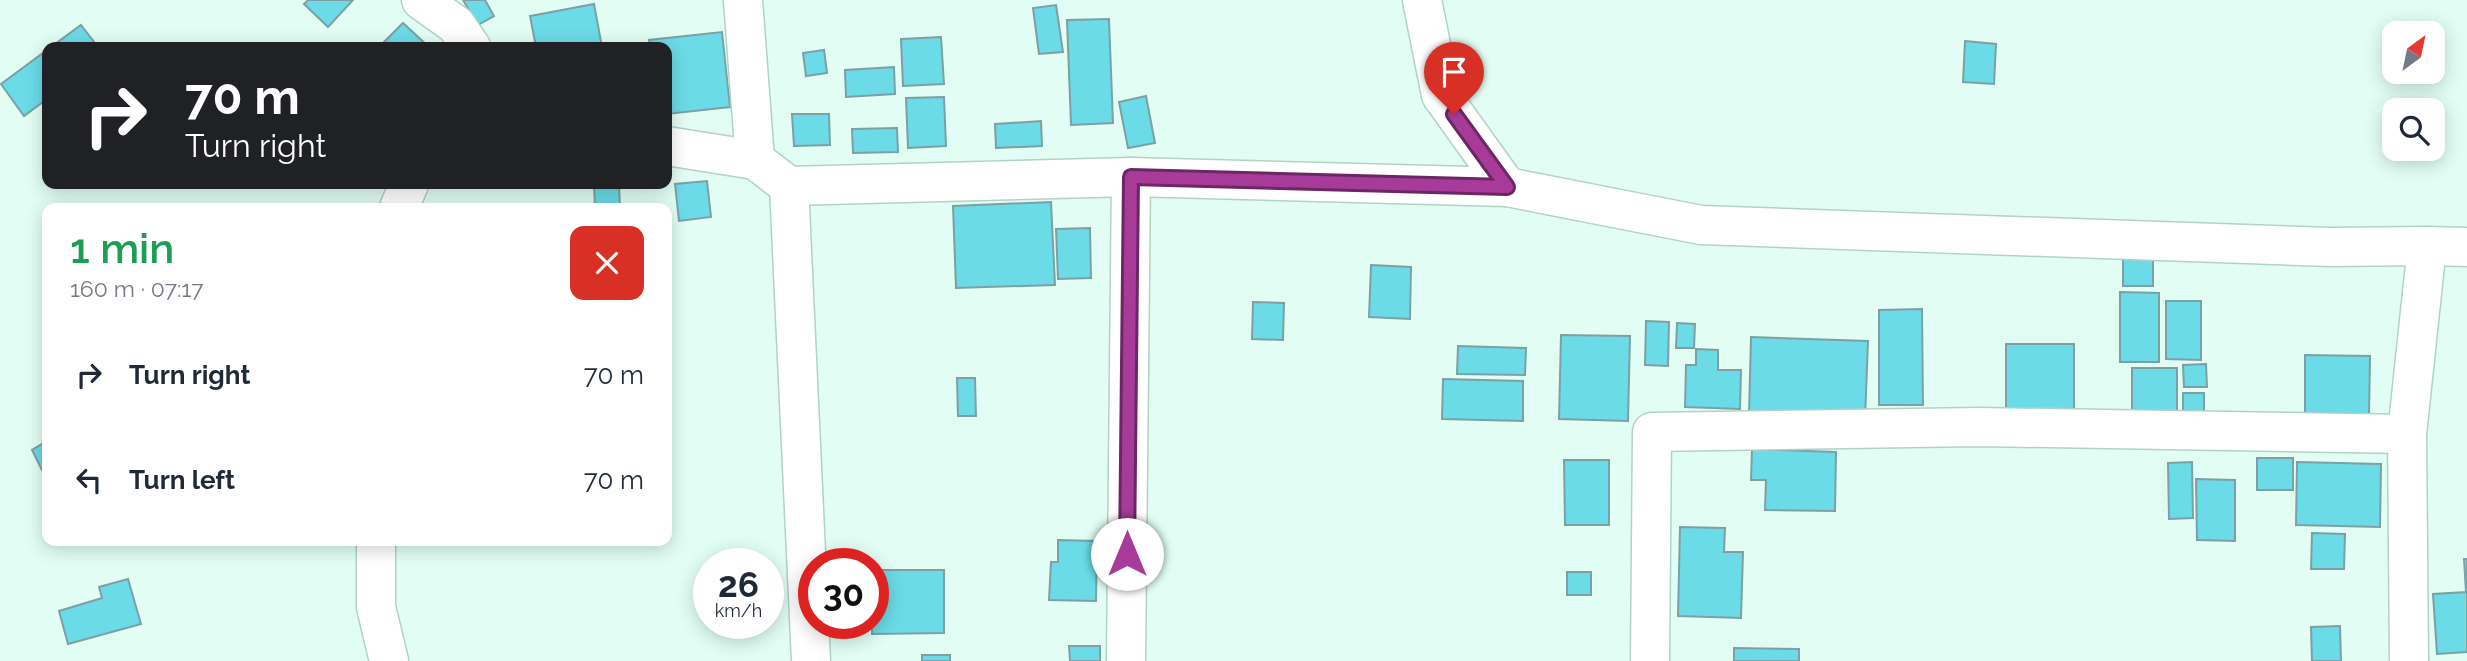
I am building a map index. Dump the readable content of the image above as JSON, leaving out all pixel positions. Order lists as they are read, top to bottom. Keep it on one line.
{"north":"top right","page":{"turn":["70 m","Turn right"],"heading":["1 min","160 m · 07:17"],"list":[{"name":"Turn right","value":"70 m"},{"name":"Turn left","value":"70 m"}],"speed":"26 km/h","limit":"30"}}
